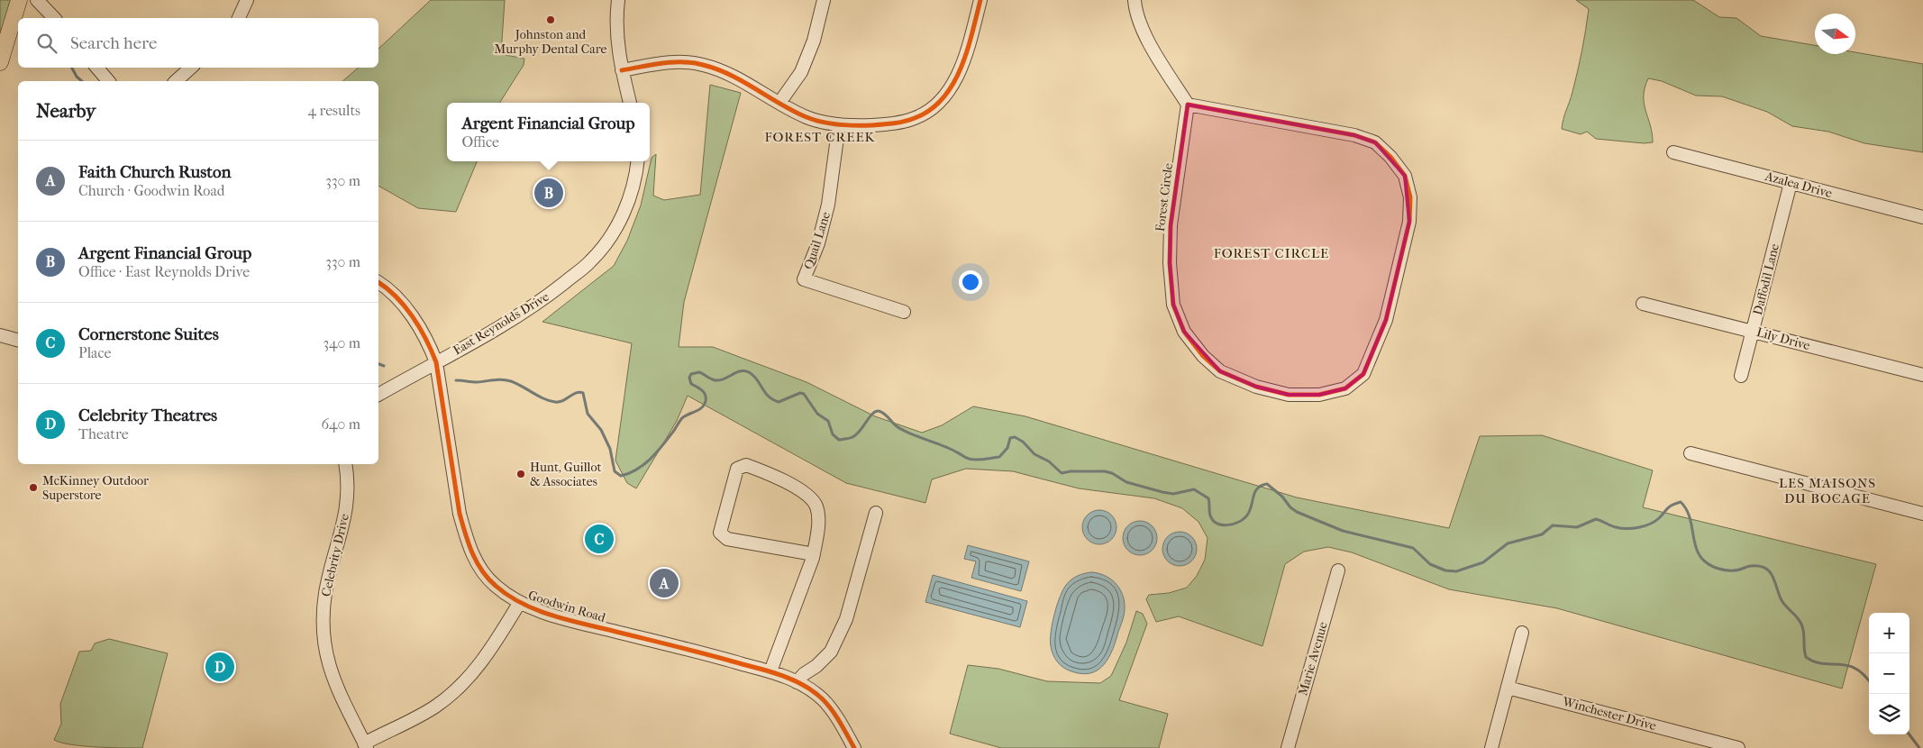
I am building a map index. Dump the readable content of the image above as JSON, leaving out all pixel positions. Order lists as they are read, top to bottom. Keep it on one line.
{"streets":{"street":["Azalea Drive","Forest Circle","Quail Lane","Daffodil Lane","East Reynolds Drive","Lily Drive","Celebrity Drive","Goodwin Road","Marie Avenue","Winchester Drive"]},"crossings":[["Azalea Drive","Daffodil Lane"],["Daffodil Lane","Lily Drive"],["East Reynolds Drive","Goodwin Road"]],"districts":["FOREST CREEK","FOREST CIRCLE","LES MAISONS DU BOCAGE"],"places":["Johnston and Murphy Dental Care","Hunt, Guillot & Associates","McKinney Outdoor Superstore"],"north":"right","page":{"search":"Search here","heading":["Nearby","4 results"],"popup":["Argent Financial Group","Office"],"list":[{"mark":"A","name":"Faith Church Ruston","note":"Church · Goodwin Road","value":"330 m"},{"mark":"B","name":"Argent Financial Group","note":"Office · East Reynolds Drive","value":"330 m"},{"mark":"C","name":"Cornerstone Suites","note":"Place","value":"340 m"},{"mark":"D","name":"Celebrity Theatres","note":"Theatre","value":"640 m"}],"pins":["B","C","A","D"],"map_buttons":["+","−"]}}
